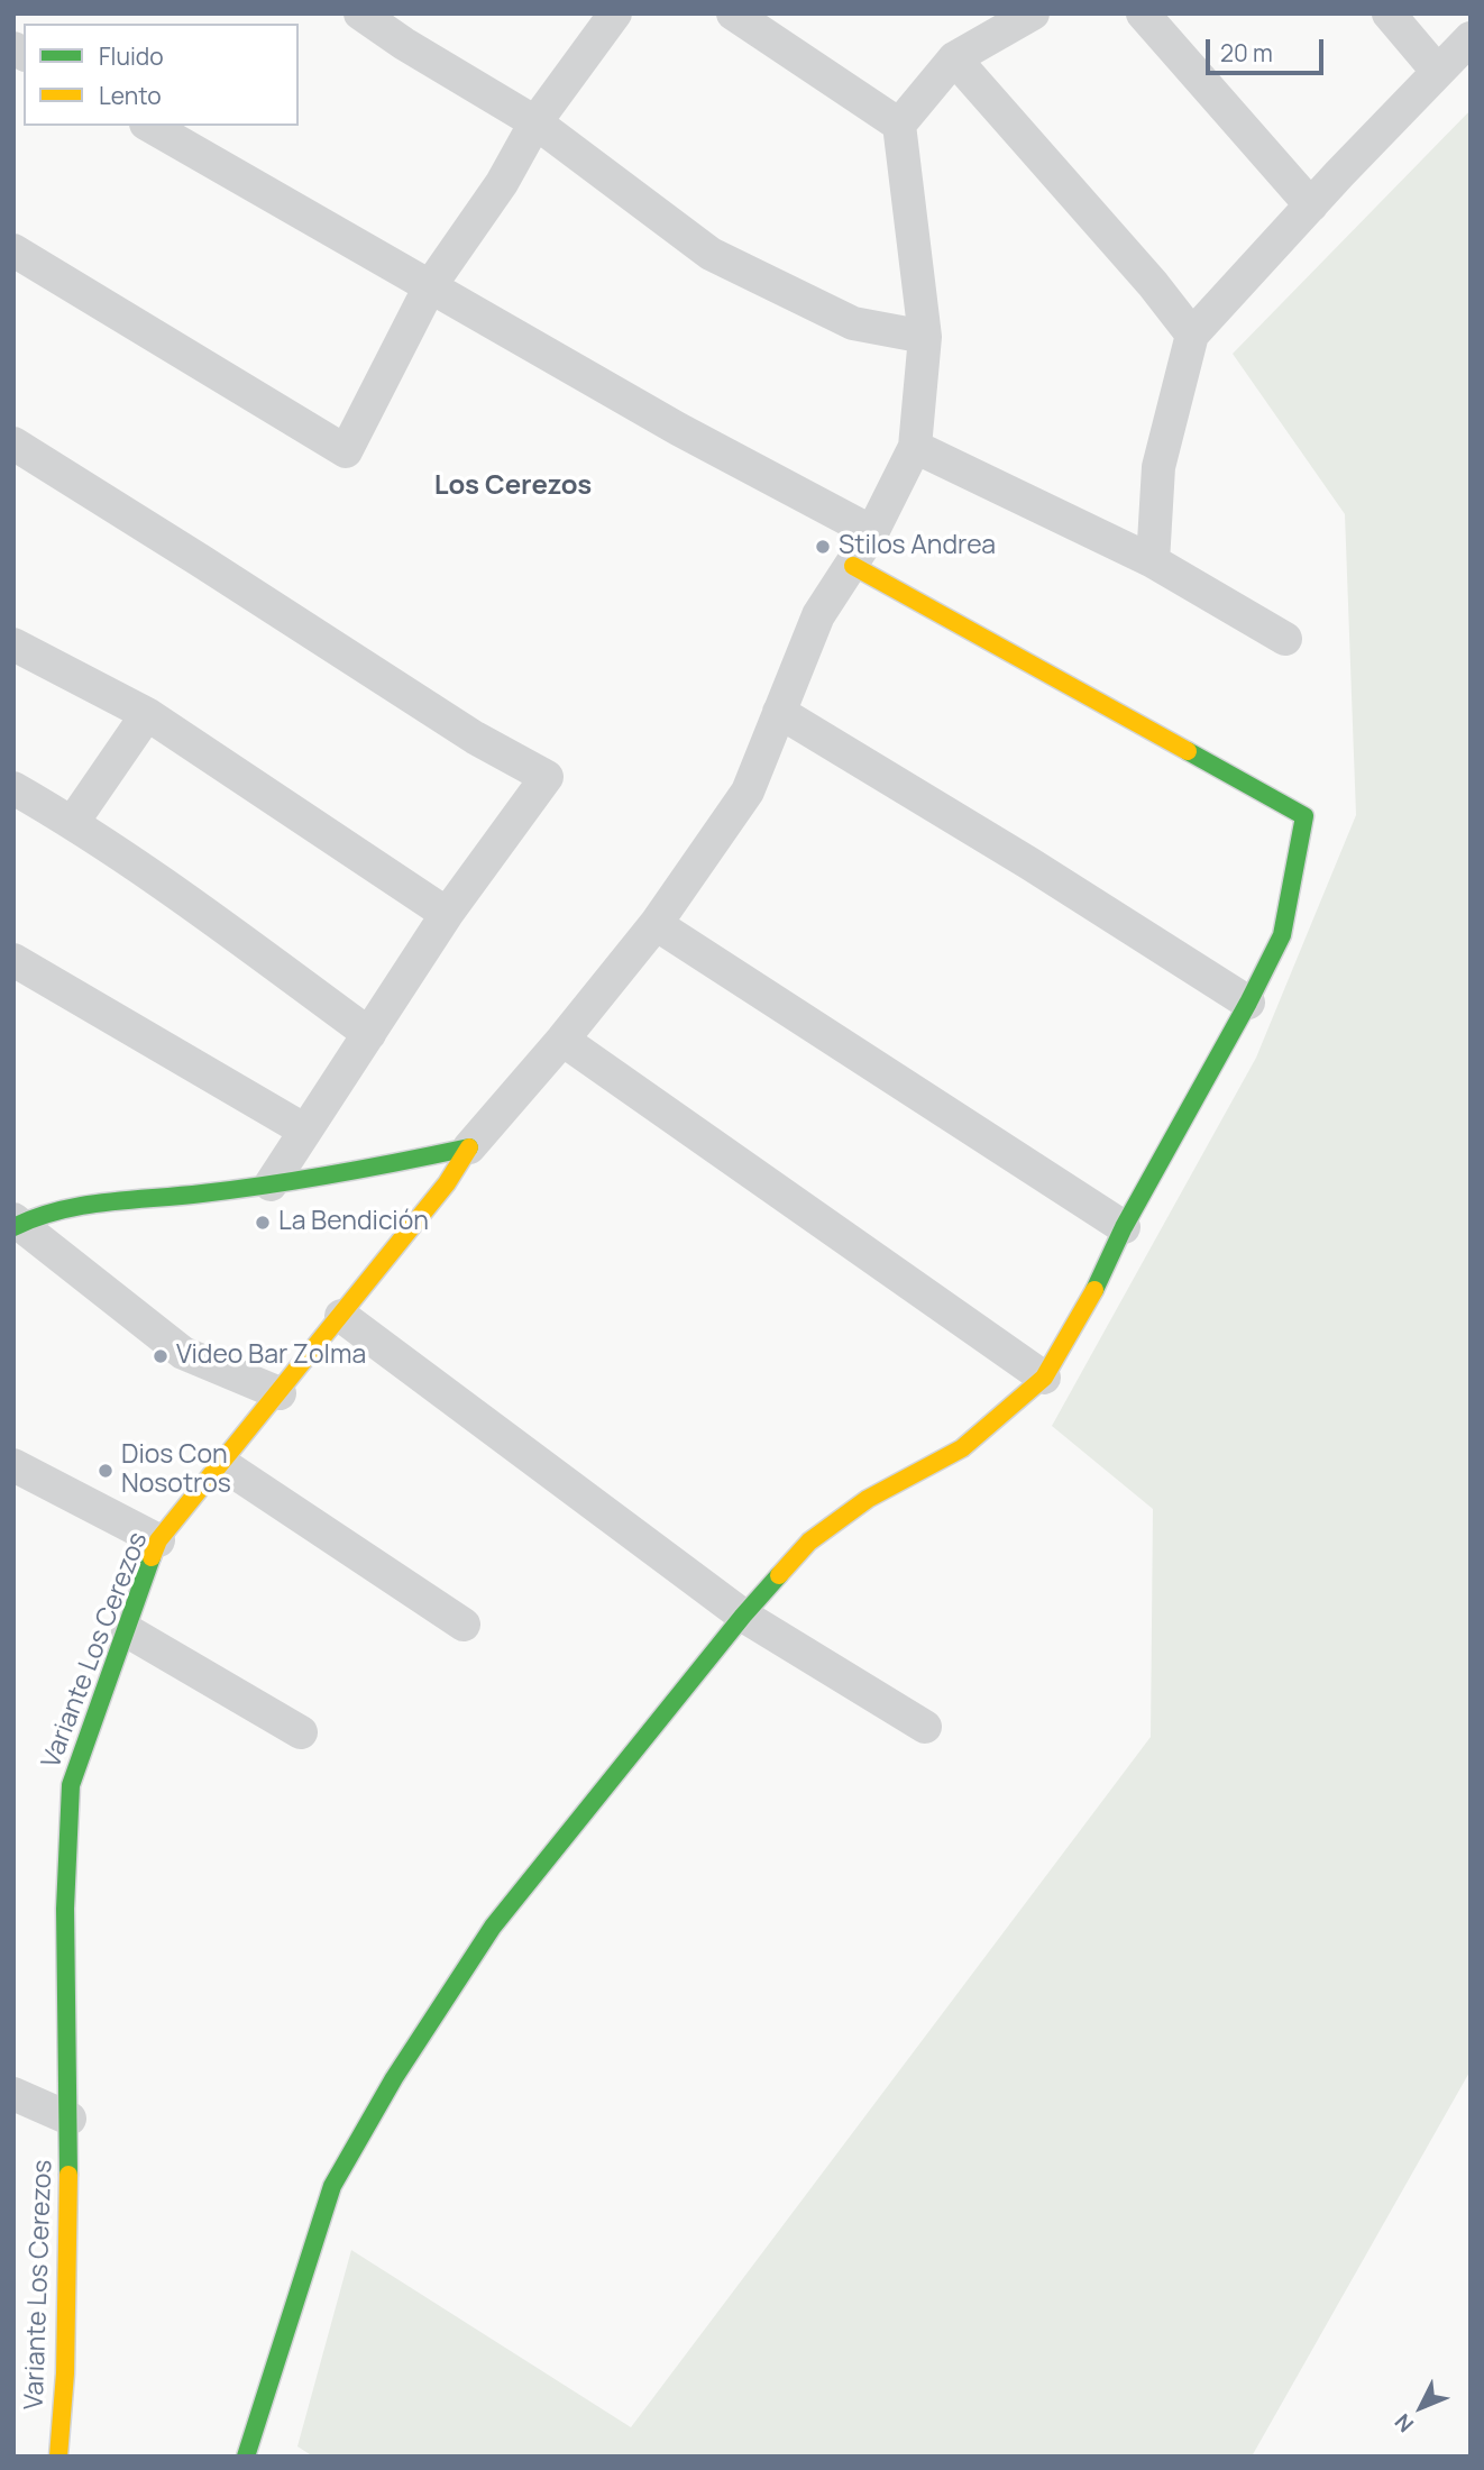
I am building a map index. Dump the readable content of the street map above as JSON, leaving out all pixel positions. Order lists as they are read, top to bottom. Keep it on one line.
{"streets":{"street":["Variante Los Cerezos"]},"districts":["Los Cerezos"],"places":["Stilos Andrea","La Bendición","Video Bar Zolma","Dios Con Nosotros"],"legend":["Fluido","Lento"],"scale_bar":"20 m","north":"bottom left"}
